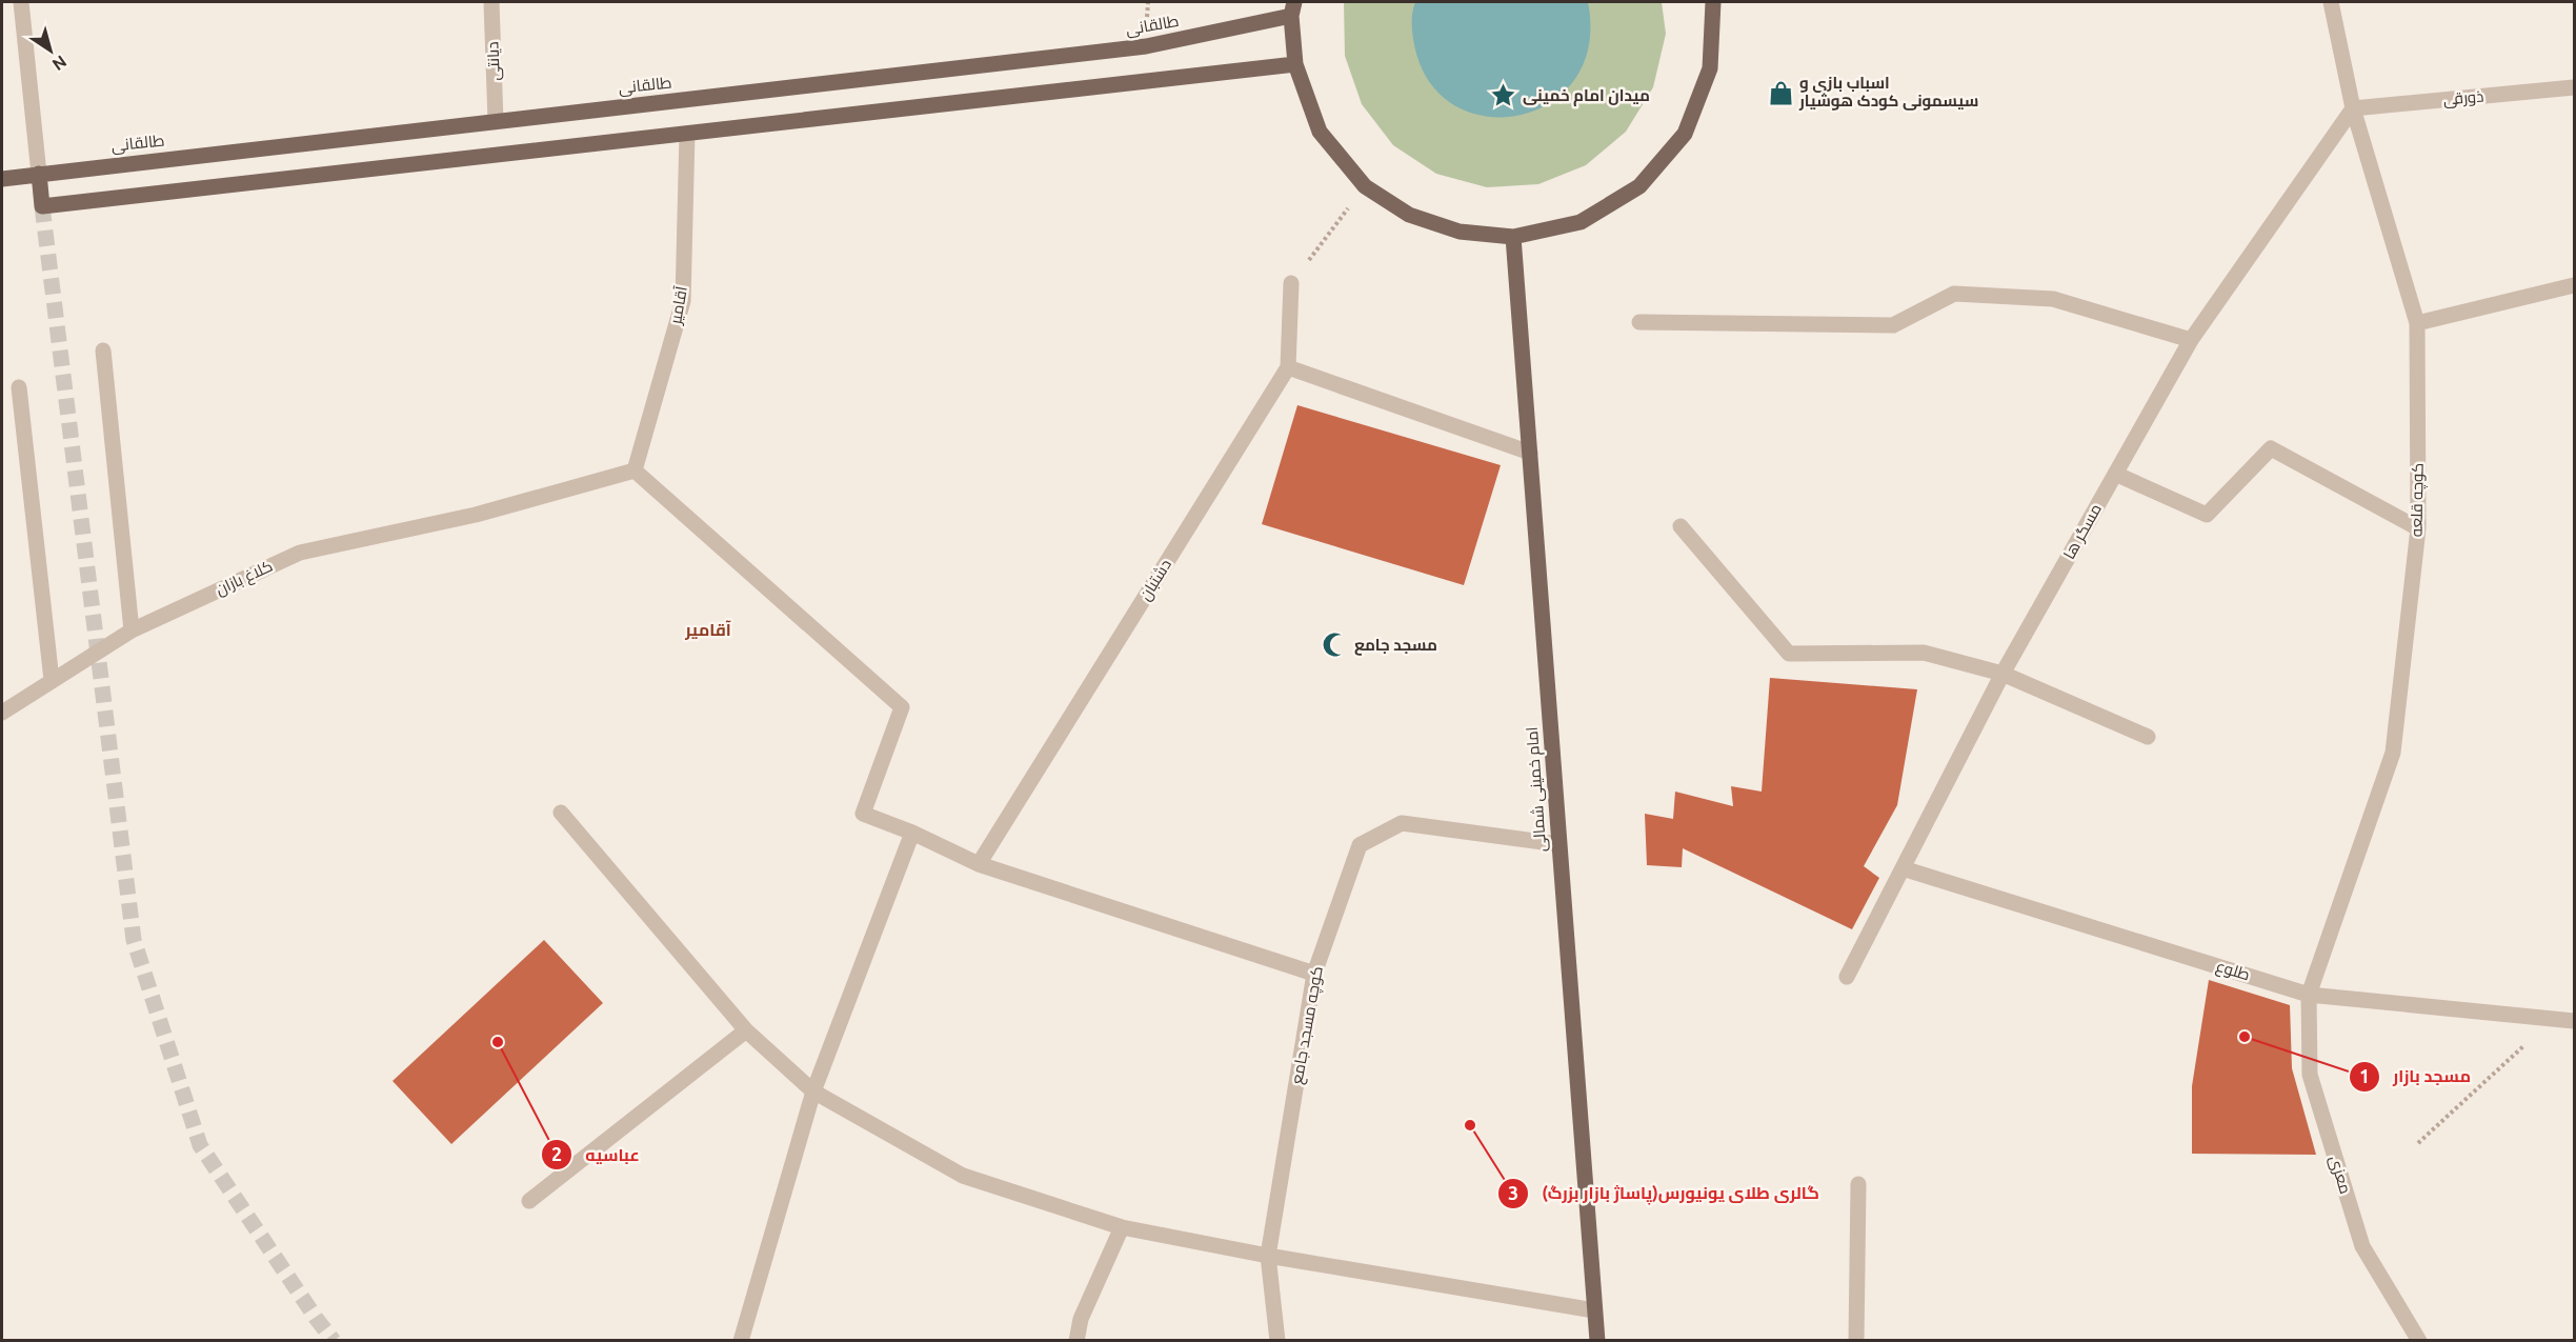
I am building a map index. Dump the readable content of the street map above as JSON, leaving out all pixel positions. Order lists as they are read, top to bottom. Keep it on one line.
{"streets":{"main road":["طالقانی","امام خمینی شمالی"],"street":["دیانتی","ذورقی","آقامیر","کوچه قلعه","مسگر ها","کلاغ بازان","دشتبان","طلوع","کوچه مسجد جامع","معزی"]},"crossings":[["طالقانی","دیانتی"],["ذورقی","کوچه قلعه"],["ذورقی","مسگر ها"],["آقامیر","کلاغ بازان"],["کوچه قلعه","مسگر ها"],["کوچه قلعه","طلوع"],["کوچه قلعه","معزی"],["مسگر ها","طلوع"],["امام خمینی شمالی","کوچه مسجد جامع"],["طلوع","معزی"]],"districts":["آقامیر"],"places":{"shop":["اسباب بازی و سیسمونی کودک هوشیار"],"place":["میدان امام خمینی"],"mosque":["مسجد جامع"],"other":["مسجد بازار","عباسیه","گالری طلای یونیورس(پاساژ بازار بزرگ)"]},"north":"bottom right"}
